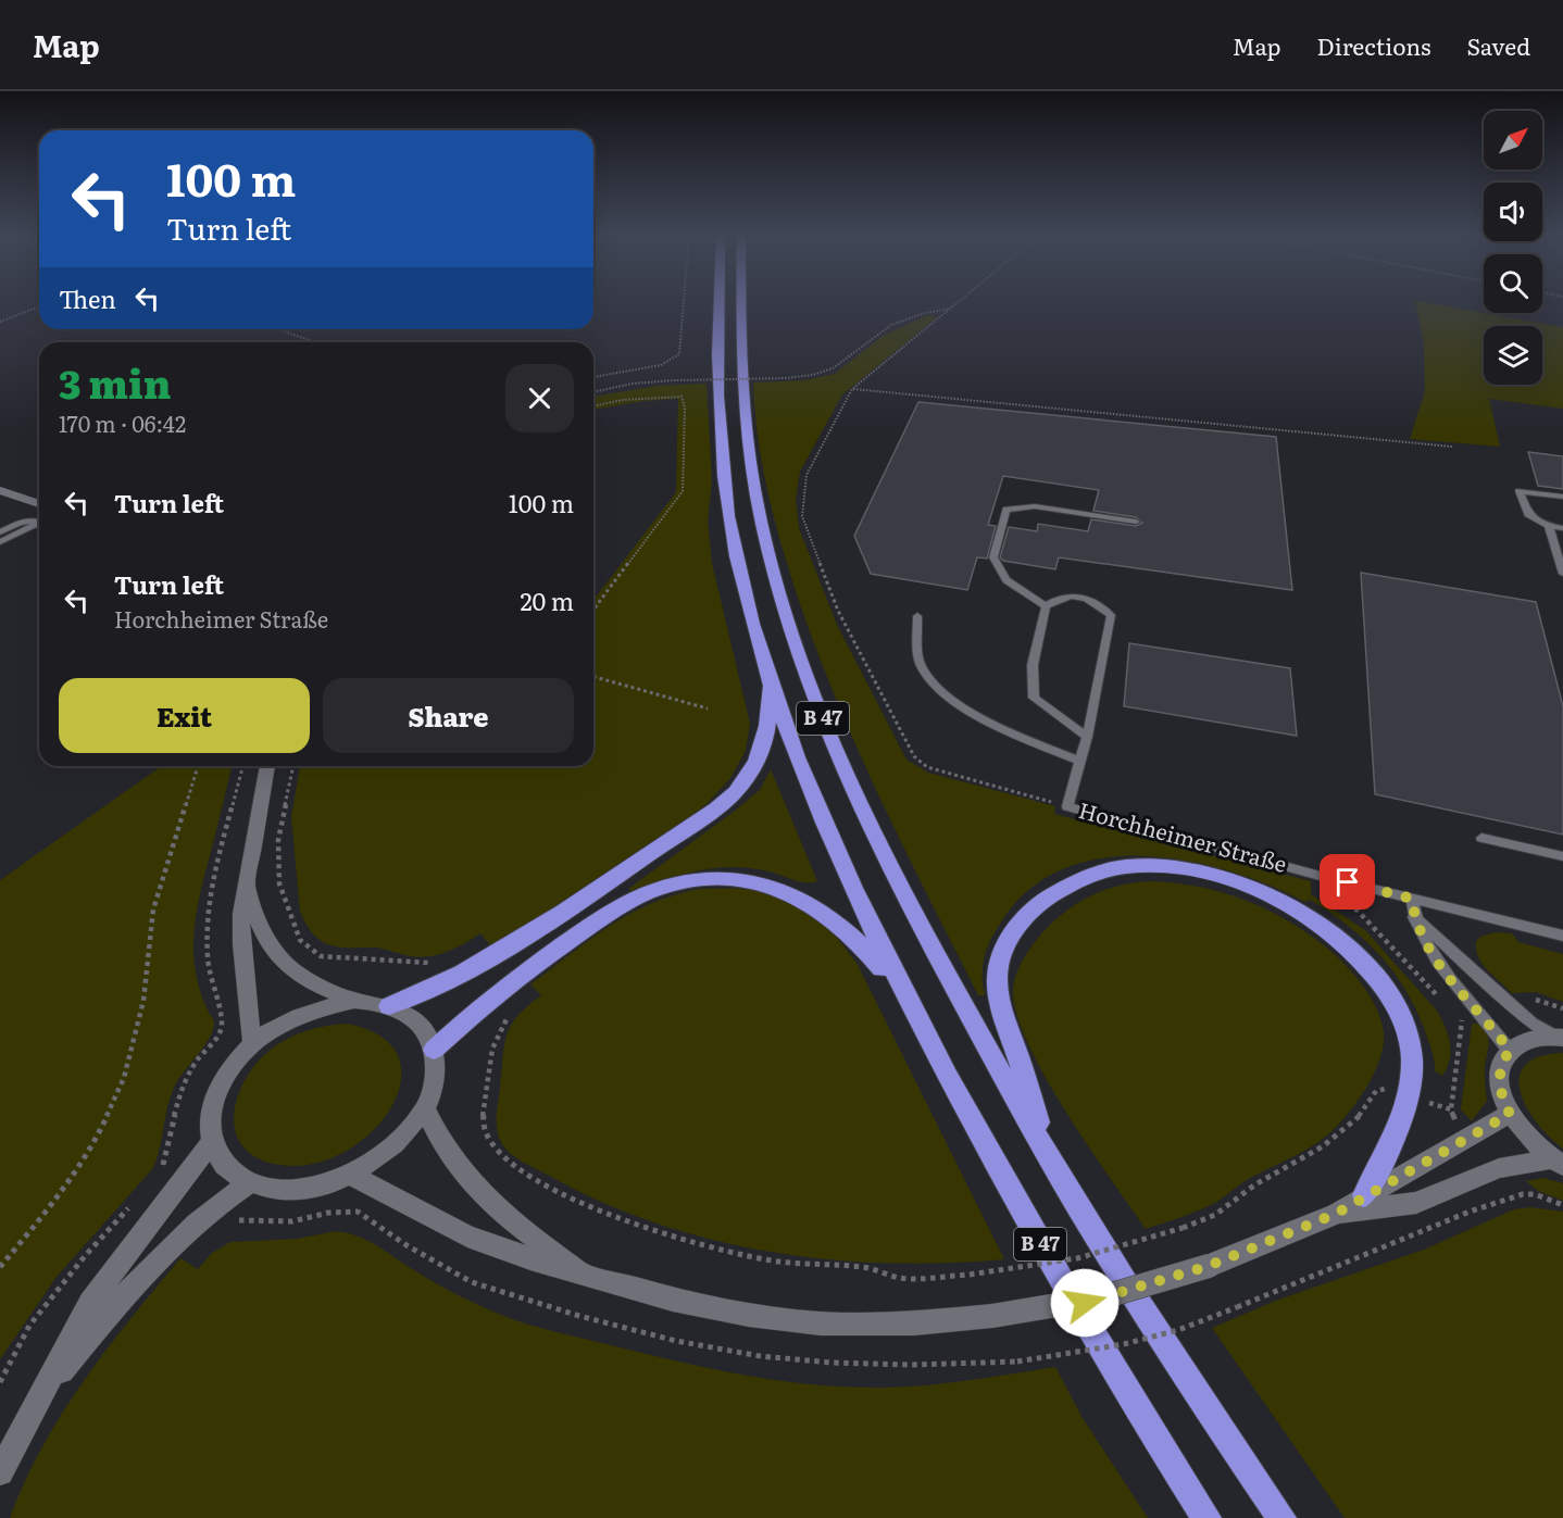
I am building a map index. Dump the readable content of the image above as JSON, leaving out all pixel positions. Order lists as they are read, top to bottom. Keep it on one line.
{"streets":{"highway":["B 47"],"lane":["Horchheimer Straße"]},"north":"top right","page":{"header":"Map","nav":["Map","Directions","Saved"],"turn":["100 m","Turn left"],"then":"Then","heading":["3 min","170 m · 06:42"],"list":[{"name":"Turn left","value":"100 m"},{"name":"Turn left","note":"Horchheimer Straße","value":"20 m"}],"buttons":["Exit","Share"]}}
